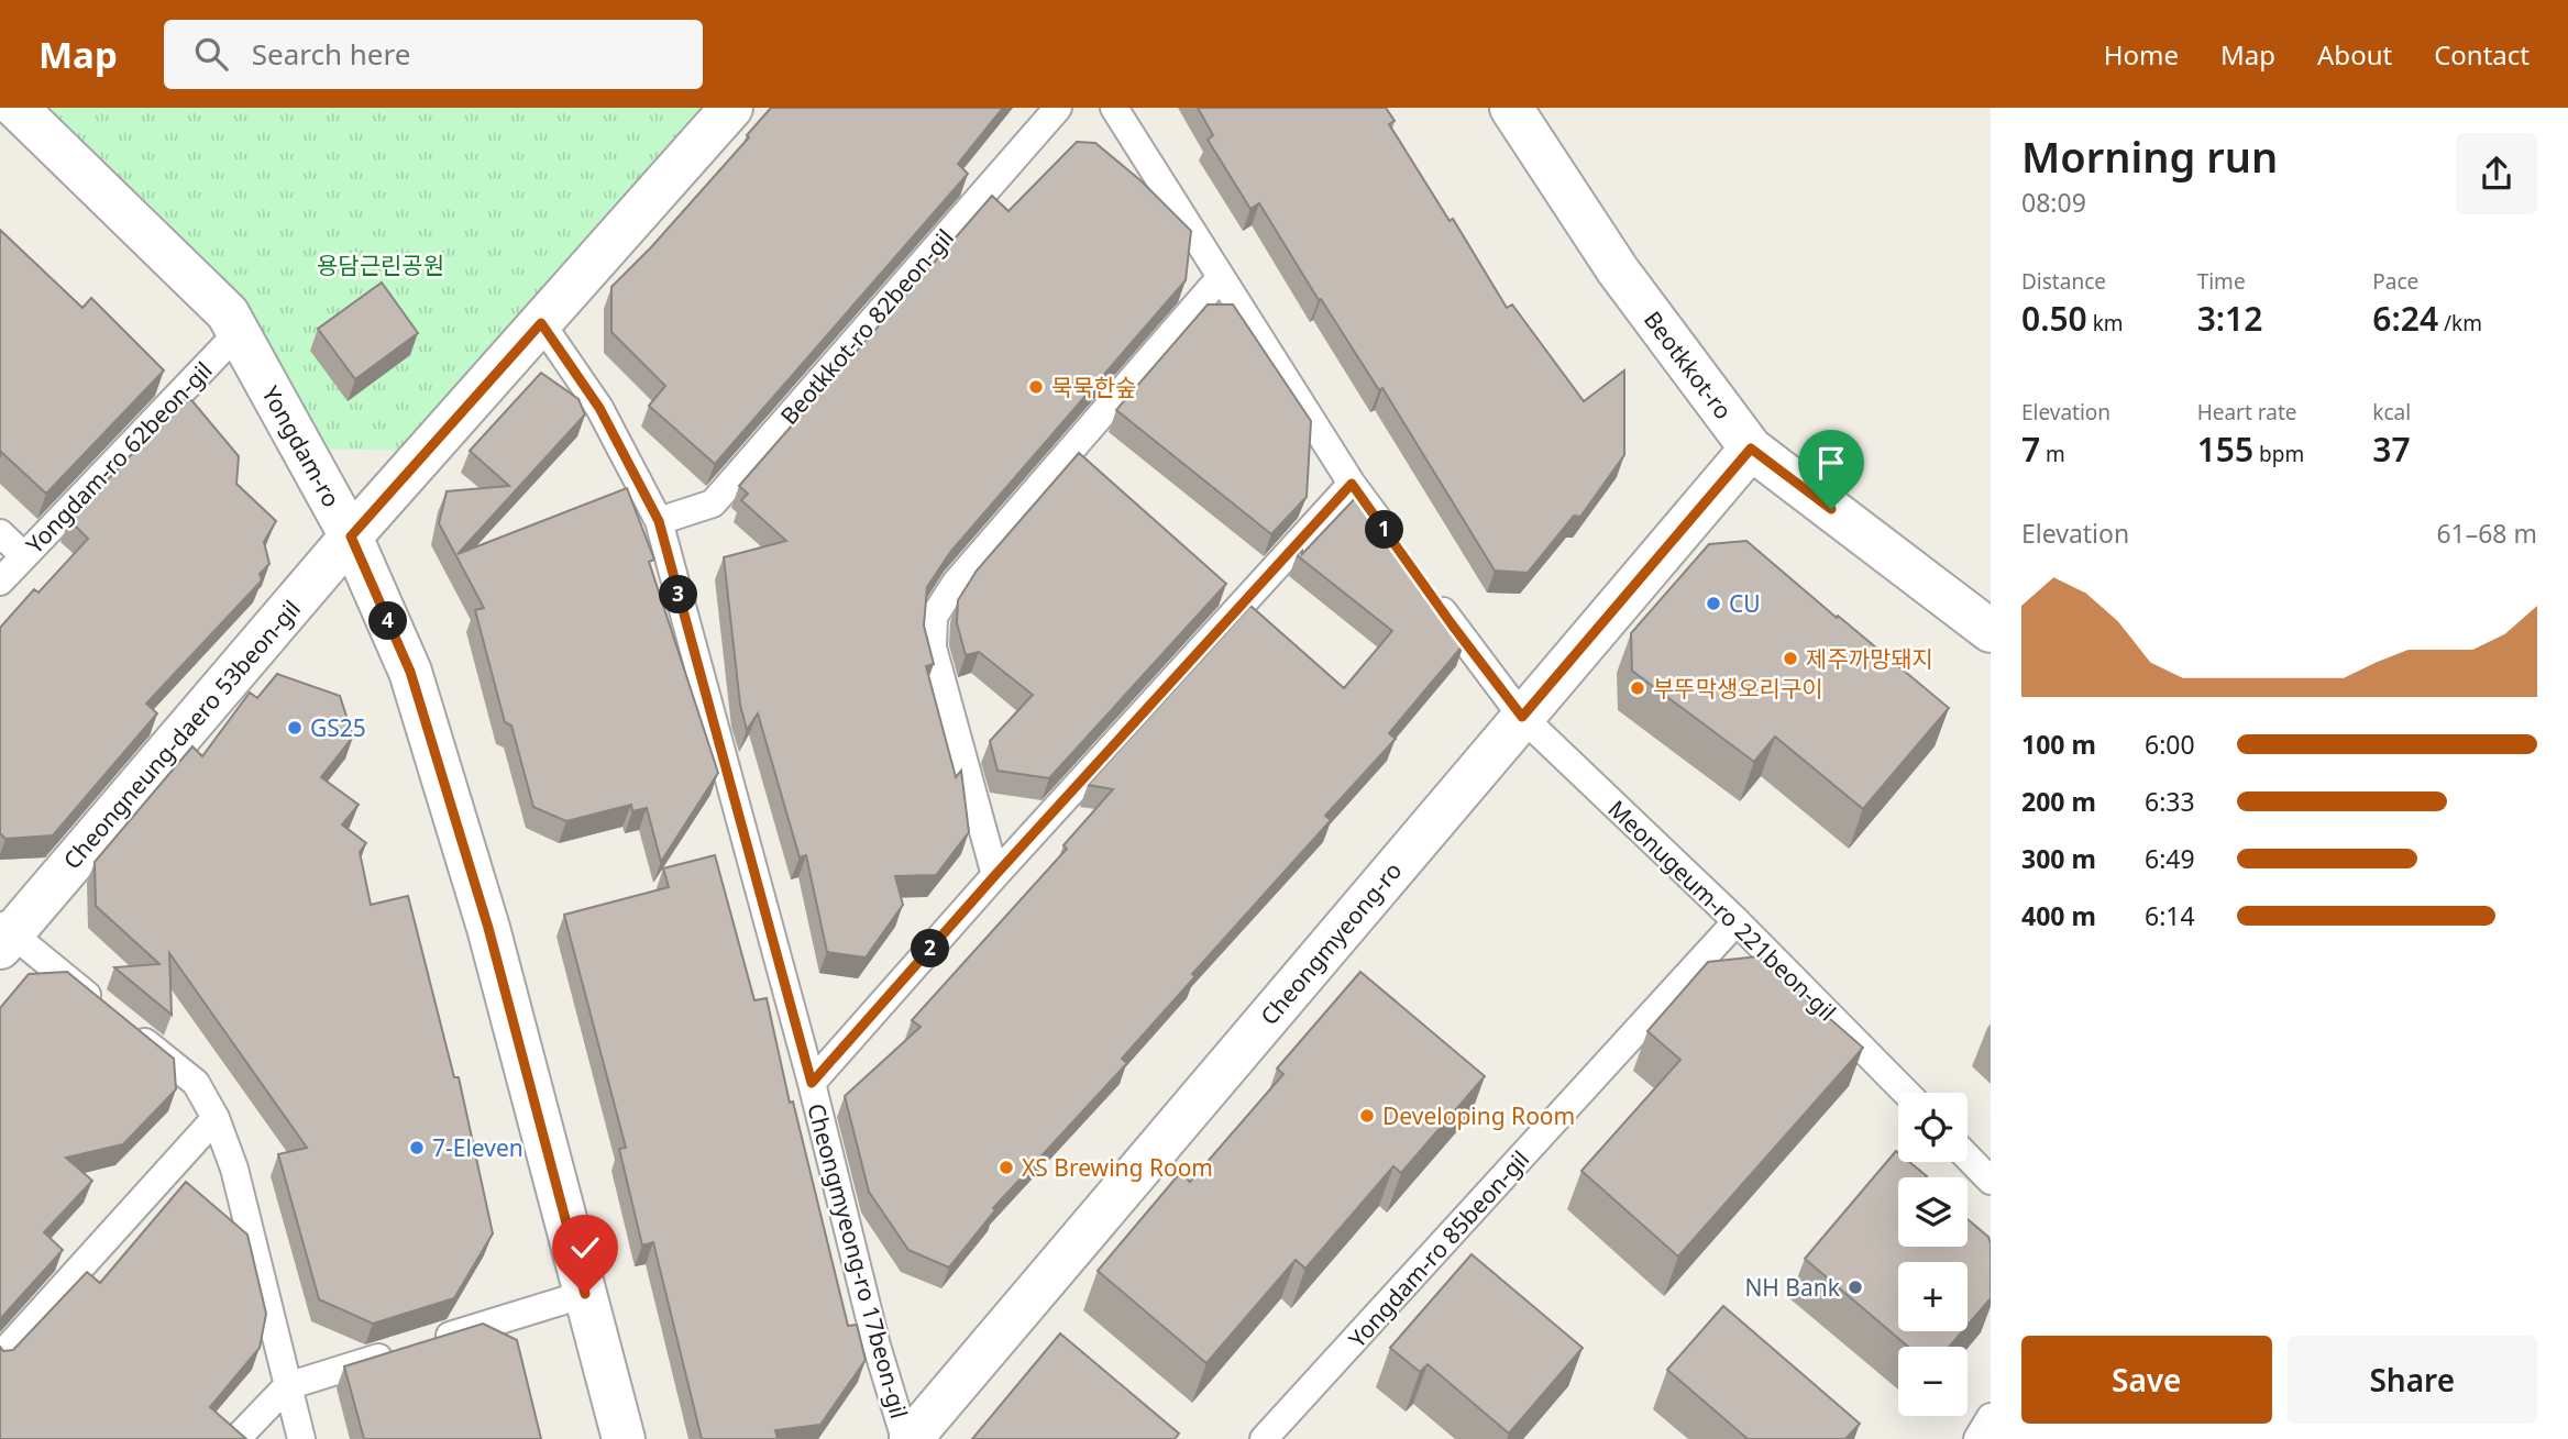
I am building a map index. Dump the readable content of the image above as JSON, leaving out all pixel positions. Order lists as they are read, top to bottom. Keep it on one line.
{"streets":{"street":["Beotkkot-ro","Yongdam-ro","Cheongneung-daero 53beon-gil","Cheongmyeong-ro"],"lane":["Beotkkot-ro 82beon-gil","Yongdam-ro 62beon-gil","Meonugeum-ro 221beon-gil","Yongdam-ro 85beon-gil","Cheongmyeong-ro 17beon-gil"]},"crossings":[["Beotkkot-ro 82beon-gil","Cheongmyeong-ro 17beon-gil"],["Beotkkot-ro","Cheongmyeong-ro"],["Yongdam-ro","Yongdam-ro 62beon-gil"],["Yongdam-ro","Cheongneung-daero 53beon-gil"],["Cheongneung-daero 53beon-gil","Cheongmyeong-ro 17beon-gil"],["Meonugeum-ro 221beon-gil","Cheongmyeong-ro"],["Meonugeum-ro 221beon-gil","Yongdam-ro 85beon-gil"]],"parks":["용담근린공원"],"places":["묵묵한숲","CU","제주까망돼지","부뚜막생오리구이","GS25","Developing Room","7-Eleven","XS Brewing Room","NH Bank"],"page":{"header":"Map","search":"Search here","nav":["Home","Map","About","Contact"],"heading":["Morning run","08:09"],"stats":[["Distance","0.50 km"],["Time","3:12"],["Pace","6:24 /km"],["Elevation","7 m"],["Heart rate","155 bpm"],["kcal","37"]],"chart":["Elevation","61–68 m"],"pins":["1","3","4","2"],"list":[{"name":"100 m","note":"6:00"},{"name":"200 m","note":"6:33"},{"name":"300 m","note":"6:49"},{"name":"400 m","note":"6:14"}],"map_buttons":["+","−"],"buttons":["Save","Share"]}}
